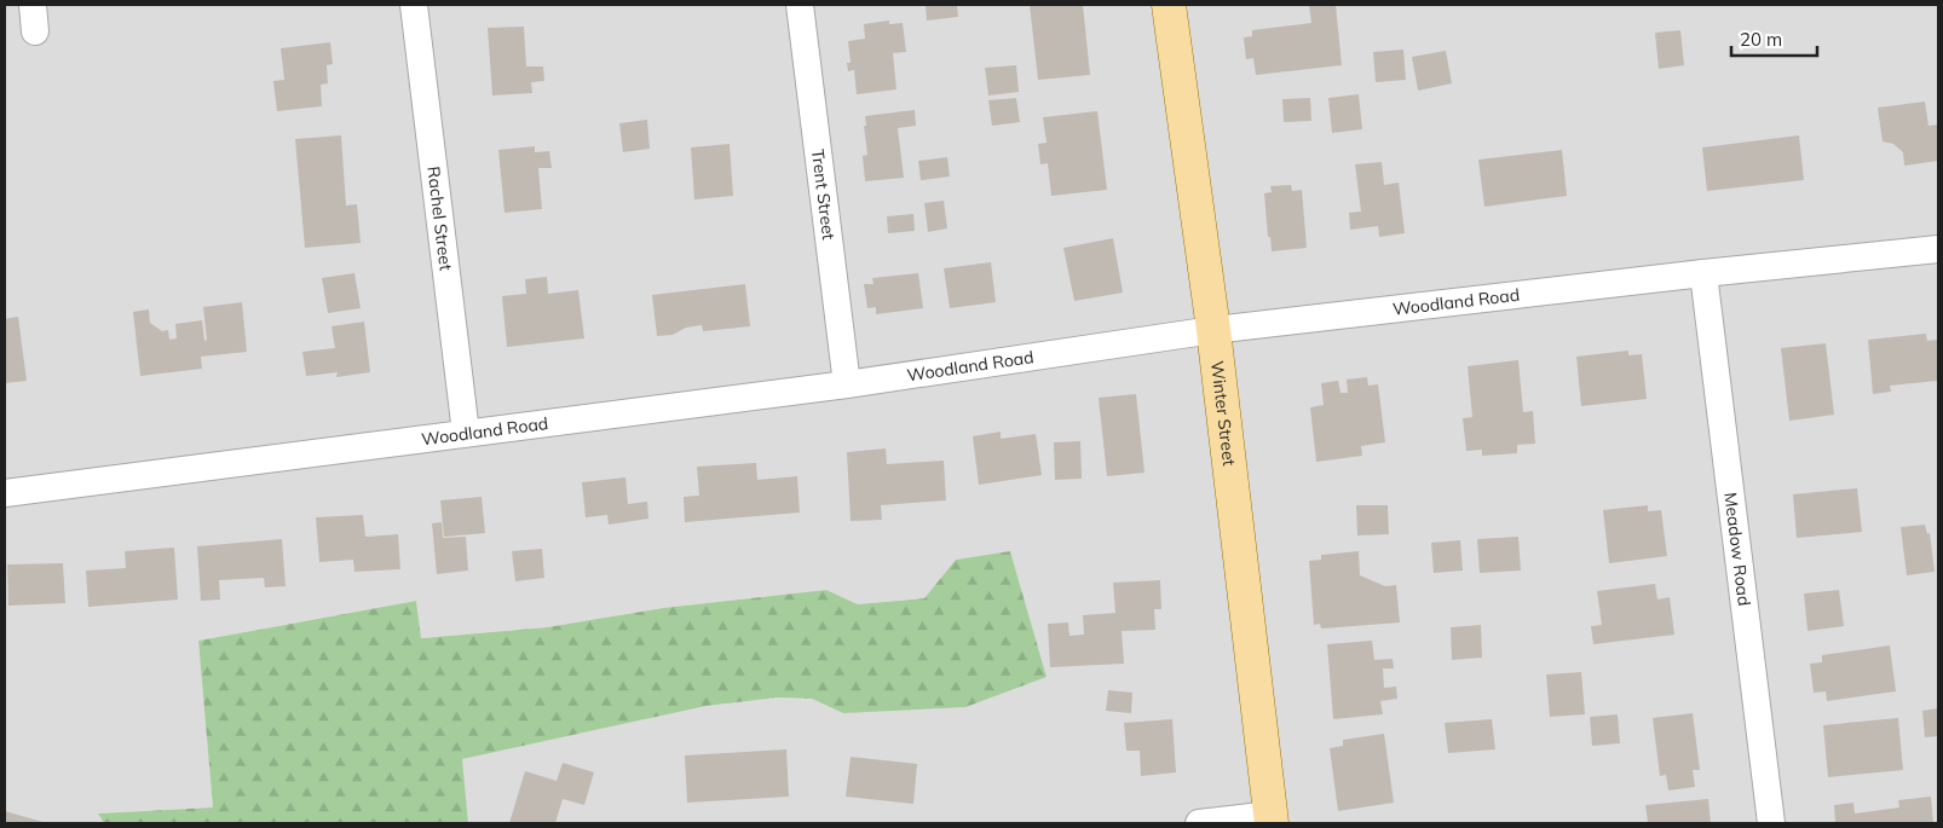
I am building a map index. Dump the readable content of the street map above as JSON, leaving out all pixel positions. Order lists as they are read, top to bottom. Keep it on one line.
{"streets":{"main road":["Winter Street"],"street":["Trent Street","Rachel Street","Woodland Road","Meadow Road"]},"crossings":[["Trent Street","Woodland Road"],["Rachel Street","Woodland Road"],["Woodland Road","Winter Street"],["Woodland Road","Meadow Road"]],"scale_bar":"20 m"}
